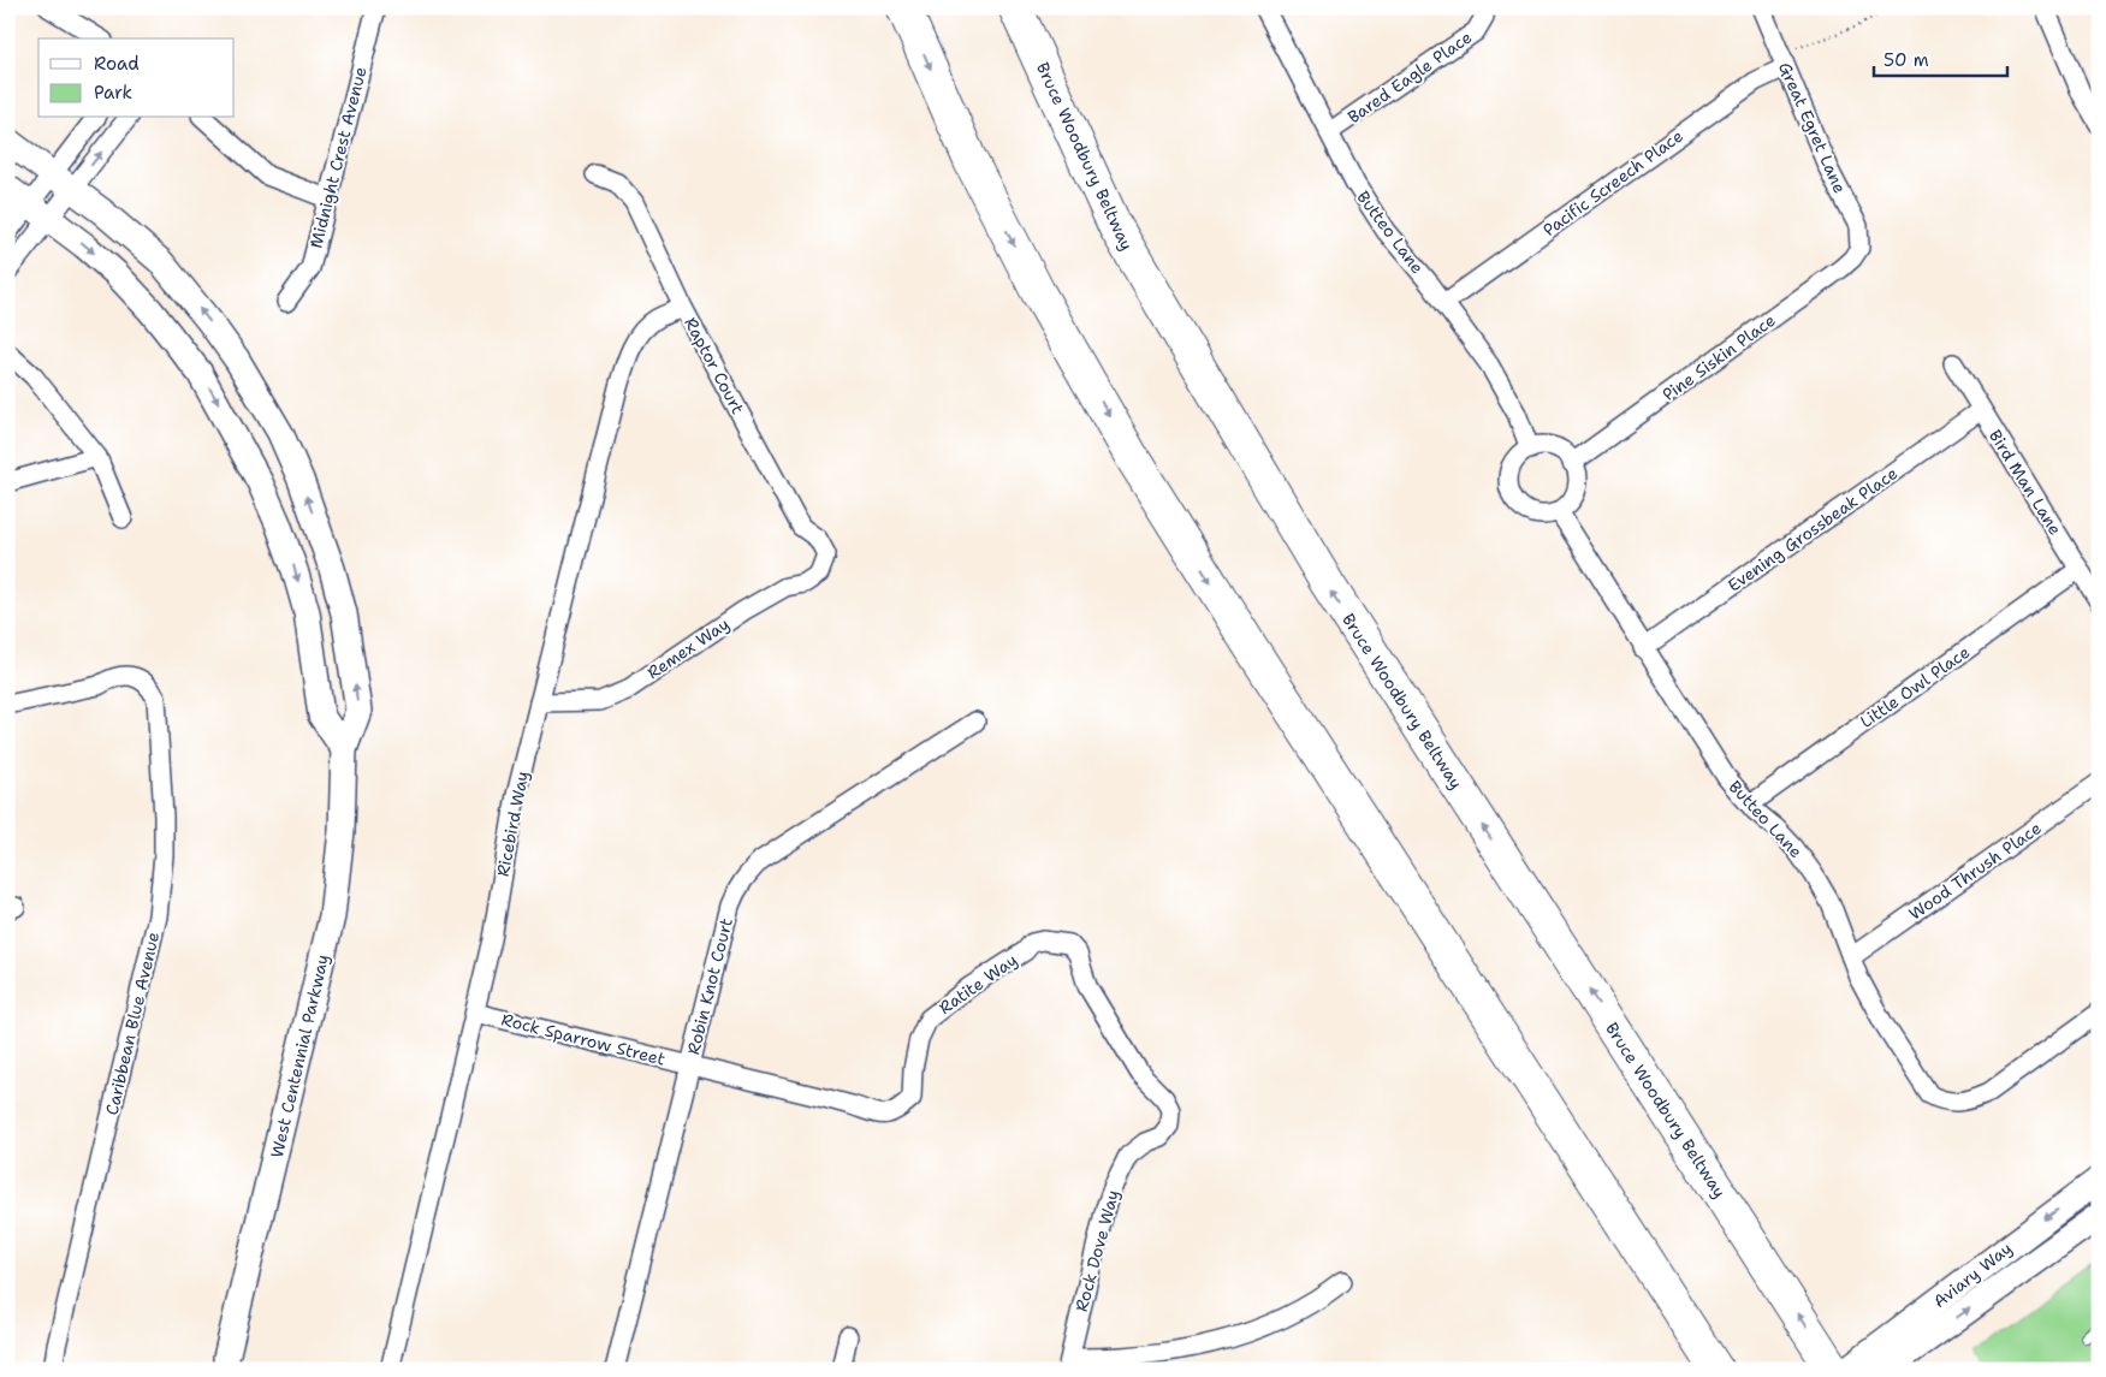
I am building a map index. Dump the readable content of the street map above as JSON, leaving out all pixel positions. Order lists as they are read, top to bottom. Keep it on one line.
{"streets":{"highway":["Bruce Woodbury Beltway"],"main road":["West Centennial Parkway","Aviary Way"],"street":["Bared Eagle Place","Great Egret Lane","Midnight Crest Avenue","Pacific Screech Place","Butteo Lane","Pine Siskin Place","Raptor Court","Bird Man Lane","Evening Grossbeak Place","Remex Way","Little Owl Place","Ricebird Way","Wood Thrush Place","Ratite Way","Robin Knot Court","Caribbean Blue Avenue","Rock Sparrow Street","Rock Dove Way"]},"crossings":[["Bared Eagle Place","Butteo Lane"],["Great Egret Lane","Pacific Screech Place"],["Great Egret Lane","Pine Siskin Place"],["Pacific Screech Place","Butteo Lane"],["Butteo Lane","Pine Siskin Place"],["Butteo Lane","Evening Grossbeak Place"],["Butteo Lane","Little Owl Place"],["Butteo Lane","Wood Thrush Place"],["Raptor Court","Remex Way"],["Raptor Court","Ricebird Way"],["Bird Man Lane","Evening Grossbeak Place"],["Bird Man Lane","Little Owl Place"],["Remex Way","Ricebird Way"],["Ricebird Way","Rock Sparrow Street"],["Ratite Way","Rock Sparrow Street"],["Ratite Way","Rock Dove Way"],["Robin Knot Court","Rock Sparrow Street"]],"legend":["Road","Park"],"scale_bar":"50 m"}
